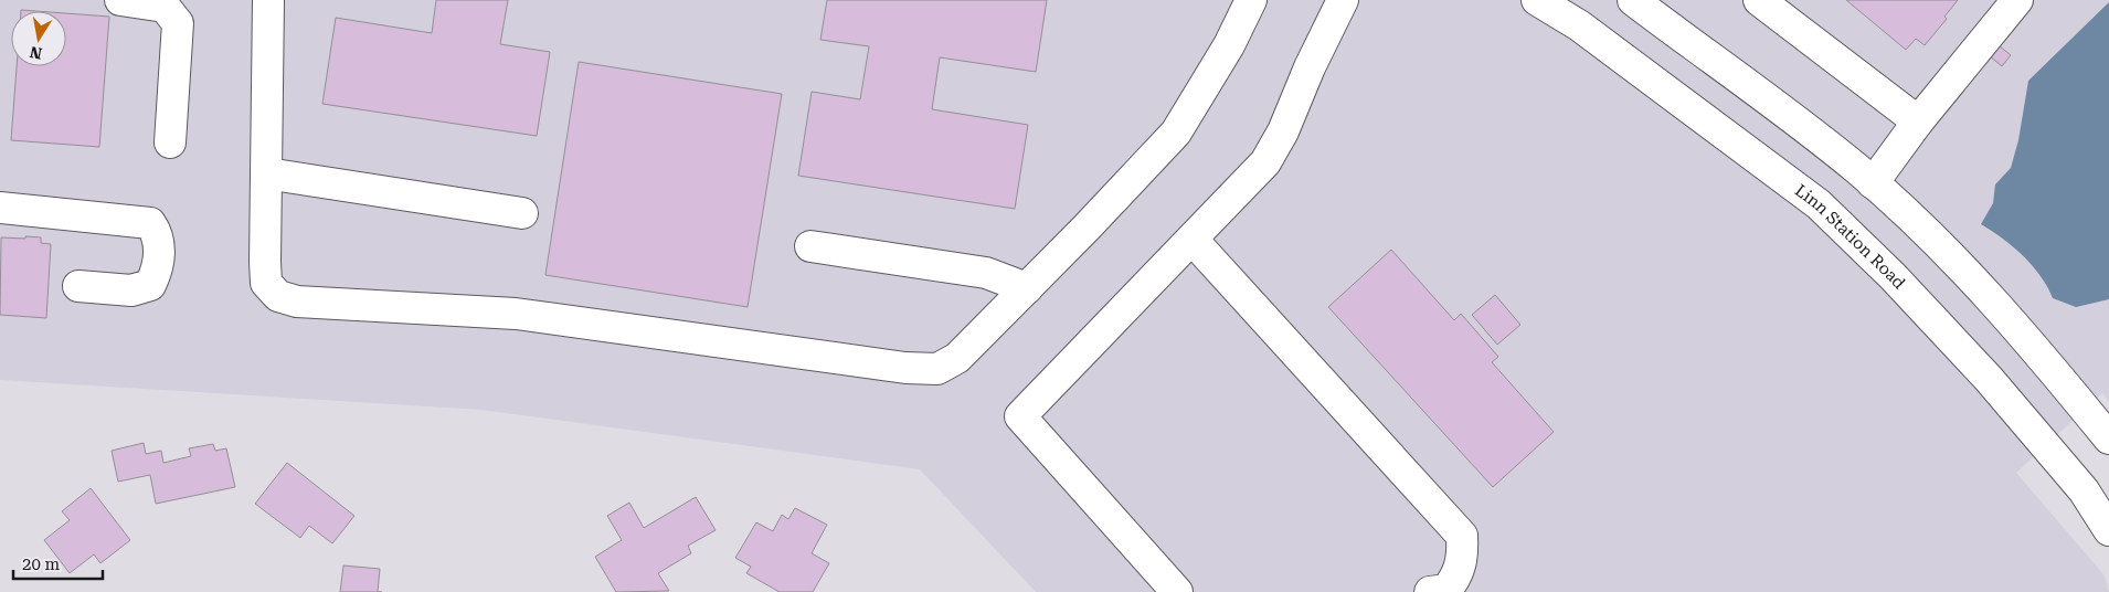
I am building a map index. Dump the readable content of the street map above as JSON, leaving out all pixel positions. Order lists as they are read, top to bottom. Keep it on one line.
{"streets":{"street":["Linn Station Road"]},"scale_bar":"20 m","north":"bottom"}
